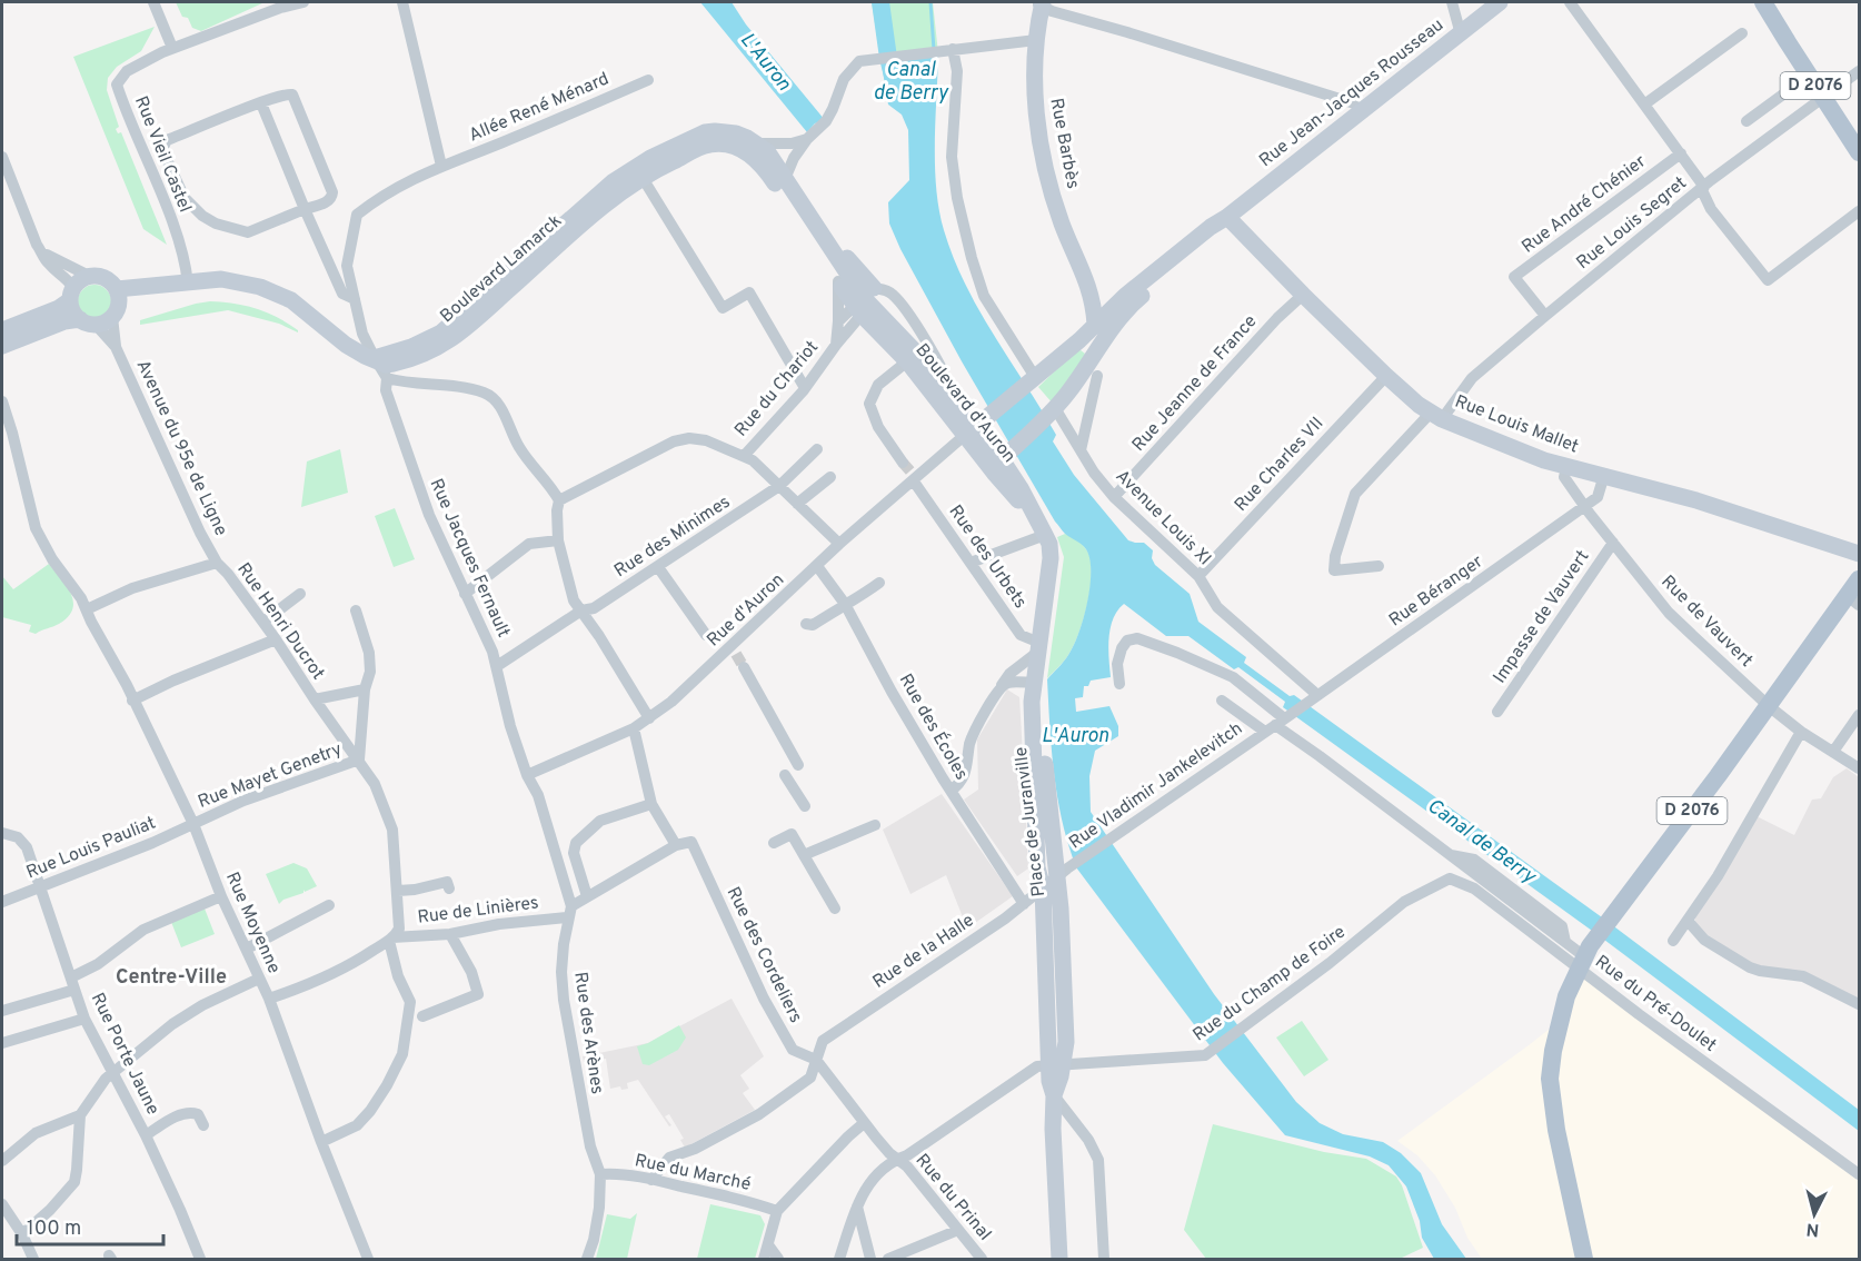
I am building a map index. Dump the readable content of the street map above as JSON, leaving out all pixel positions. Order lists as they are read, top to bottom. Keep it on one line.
{"streets":{"main road":["D 2076","Rue Jean-Jacques Rousseau","Rue Barbès","Boulevard Lamarck","Boulevard d'Auron","Rue Louis Mallet","Place de Juranville"],"street":["Allée René Ménard","Rue Vieil Castel","Rue André Chénier","Rue Louis Segret","Rue Jeanne de France","Rue du Chariot","Avenue du 95e de Ligne","Rue Charles VII","Avenue Louis XI","Rue des Minimes","Rue des Urbets","Rue Jacques Fernault","Rue Béranger","Rue d'Auron","Impasse de Vauvert","Rue Henri Ducrot","Rue de Vauvert","Rue des Écoles","Rue Mayet Genetry","Rue Vladimir Jankelevitch","Rue Louis Pauliat","Rue de Linières","Rue Moyenne","Rue de la Halle","Rue des Cordeliers","Rue du Champ de Foire","Rue du Pré-Doulet","Rue des Arènes","Rue Porte Jaune","Rue du Marché","Rue du Prinal"]},"crossings":[["D 2076","Rue Louis Segret"],["D 2076","Rue de Vauvert"],["D 2076","Rue du Pré-Doulet"],["Rue Jean-Jacques Rousseau","Rue Barbès"],["Rue Jean-Jacques Rousseau","Boulevard d'Auron"],["Rue Jean-Jacques Rousseau","Rue Louis Mallet"],["Rue Jean-Jacques Rousseau","Rue d'Auron"],["Allée René Ménard","Rue Jacques Fernault"],["Rue André Chénier","Rue Louis Segret"],["Rue Louis Segret","Rue Louis Mallet"],["Boulevard Lamarck","Rue du Chariot"],["Boulevard Lamarck","Boulevard d'Auron"],["Boulevard Lamarck","Rue Jacques Fernault"],["Rue Jeanne de France","Rue Louis Mallet"],["Rue Jeanne de France","Avenue Louis XI"],["Rue du Chariot","Boulevard d'Auron"],["Boulevard d'Auron","Rue des Urbets"],["Boulevard d'Auron","Rue d'Auron"],["Boulevard d'Auron","Place de Juranville"],["Rue Louis Mallet","Rue Charles VII"],["Rue Louis Mallet","Rue Béranger"],["Rue Louis Mallet","Rue de Vauvert"],["Avenue du 95e de Ligne","Rue Henri Ducrot"],["Rue Charles VII","Avenue Louis XI"],["Avenue Louis XI","Rue Béranger"],["Rue des Minimes","Rue Jacques Fernault"],["Rue des Urbets","Rue d'Auron"],["Rue Jacques Fernault","Rue d'Auron"],["Rue Jacques Fernault","Rue des Arènes"],["Rue Béranger","Rue de Vauvert"],["Rue Béranger","Rue Vladimir Jankelevitch"],["Rue Béranger","Rue du Pré-Doulet"],["Rue d'Auron","Rue des Écoles"],["Rue d'Auron","Rue des Arènes"],["Impasse de Vauvert","Rue de Vauvert"],["Rue Henri Ducrot","Rue Mayet Genetry"],["Rue Henri Ducrot","Rue de Linières"],["Rue des Écoles","Rue de la Halle"],["Rue Mayet Genetry","Rue Louis Pauliat"],["Rue Mayet Genetry","Rue Moyenne"],["Rue Vladimir Jankelevitch","Place de Juranville"],["Rue Vladimir Jankelevitch","Rue de la Halle"],["Rue Vladimir Jankelevitch","Rue du Pré-Doulet"],["Place de Juranville","Rue de la Halle"],["Place de Juranville","Rue du Champ de Foire"],["Rue Louis Pauliat","Rue Moyenne"],["Rue Louis Pauliat","Rue Porte Jaune"],["Rue de Linières","Rue des Arènes"],["Rue de la Halle","Rue des Cordeliers"],["Rue de la Halle","Rue du Marché"],["Rue des Cordeliers","Rue du Prinal"],["Rue du Champ de Foire","Rue du Pré-Doulet"],["Rue des Arènes","Rue du Marché"]],"districts":["Centre-Ville"],"water":["L'Auron","Canal de Berry"],"scale_bar":"100 m","north":"bottom"}
